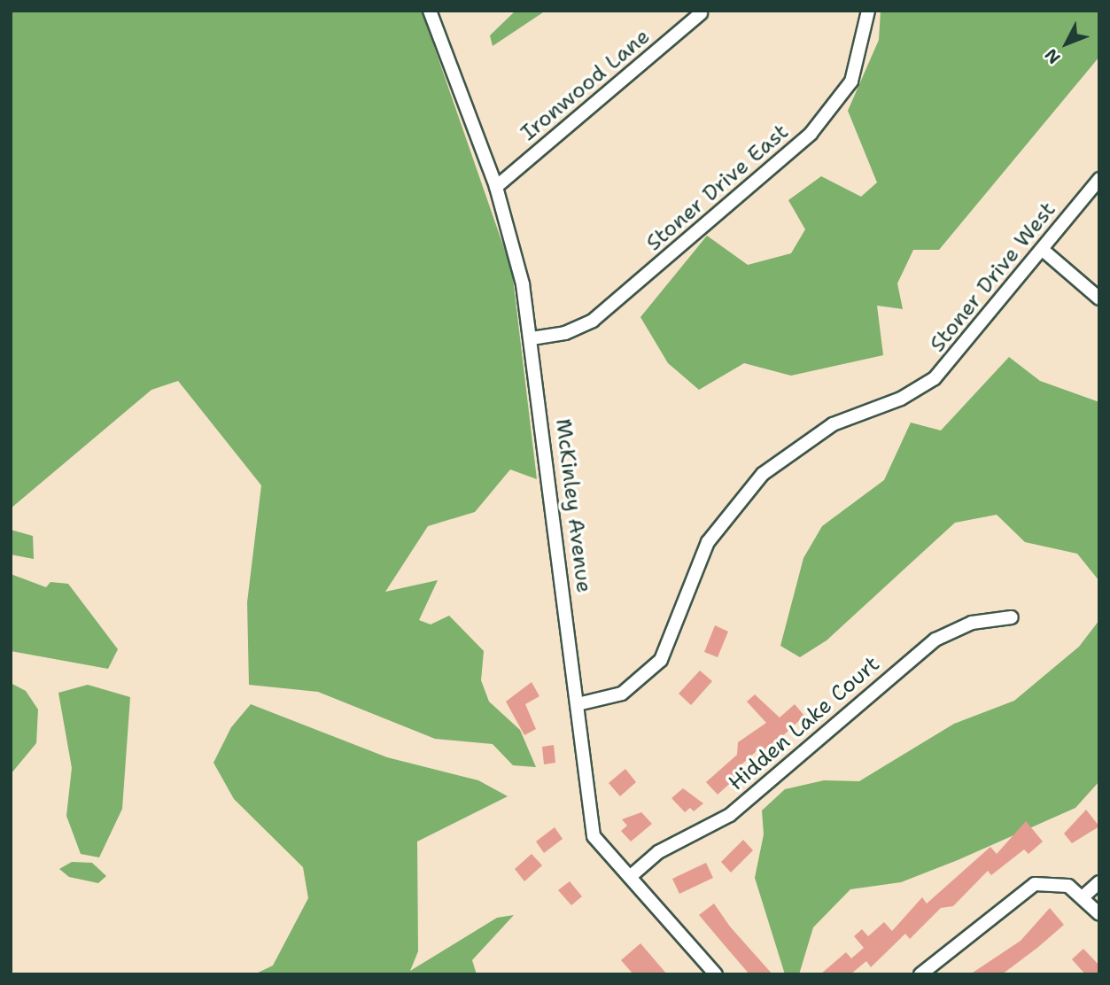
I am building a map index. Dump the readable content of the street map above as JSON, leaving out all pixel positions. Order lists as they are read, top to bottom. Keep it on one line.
{"streets":{"street":["Ironwood Lane","Stoner Drive East","Stoner Drive West","McKinley Avenue","Hidden Lake Court"]},"crossings":[["Ironwood Lane","McKinley Avenue"],["Stoner Drive East","McKinley Avenue"],["Stoner Drive West","McKinley Avenue"],["McKinley Avenue","Hidden Lake Court"]],"north":"bottom left"}
